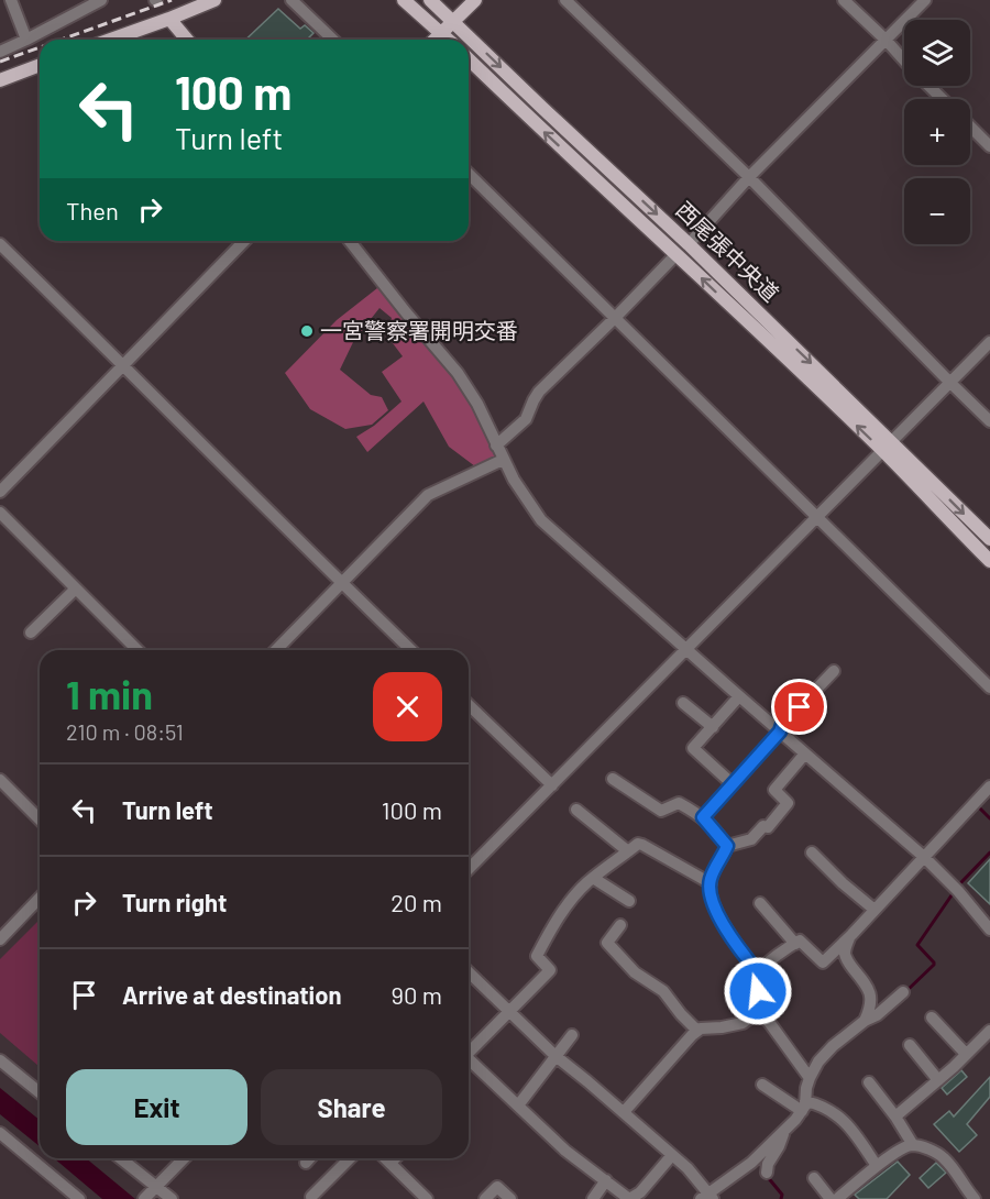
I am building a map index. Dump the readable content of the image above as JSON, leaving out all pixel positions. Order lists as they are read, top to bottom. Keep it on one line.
{"streets":{"main road":["西尾張中央道"]},"places":["一宮警察署開明交番"],"page":{"map_buttons":["+","−"],"turn":["100 m","Turn left"],"then":"Then","heading":["1 min","210 m · 08:51"],"list":[{"name":"Turn left","value":"100 m"},{"name":"Turn right","value":"20 m"},{"name":"Arrive at destination","value":"90 m"}],"buttons":["Exit","Share"]}}
